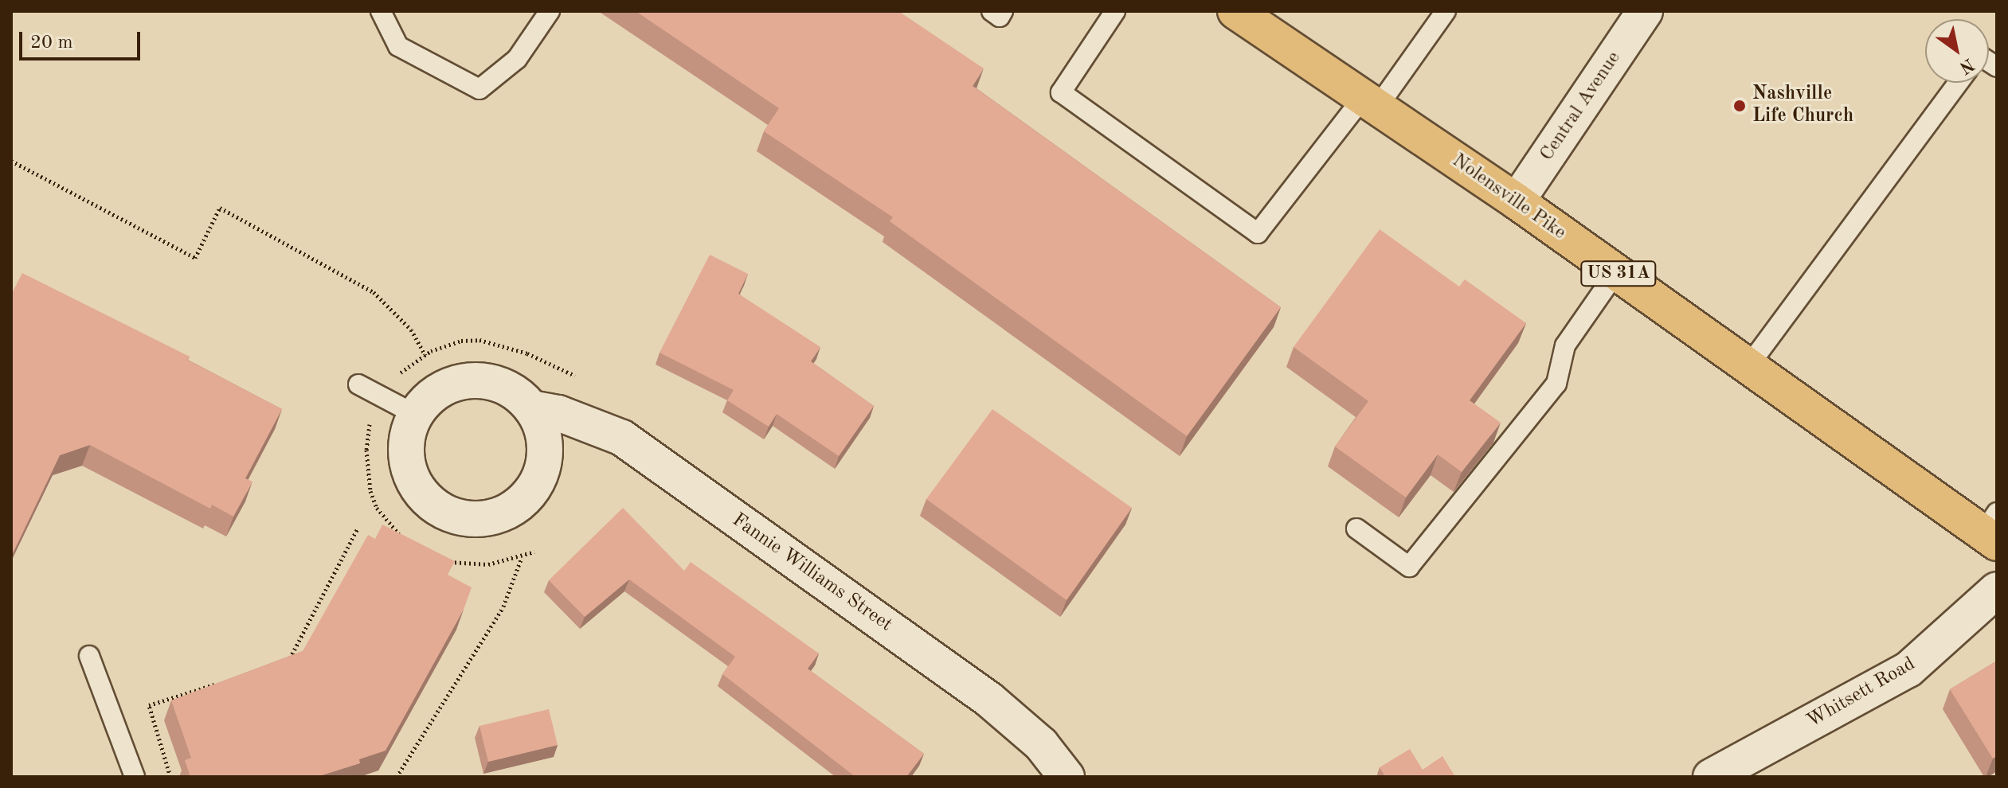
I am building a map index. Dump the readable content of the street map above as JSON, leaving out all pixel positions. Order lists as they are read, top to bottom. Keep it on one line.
{"streets":{"main road":["Nolensville Pike","US 31A"],"street":["Central Avenue","Fannie Williams Street","Whitsett Road"]},"crossings":[["Central Avenue","Nolensville Pike"]],"places":["Nashville Life Church"],"scale_bar":"20 m","north":"bottom right"}
